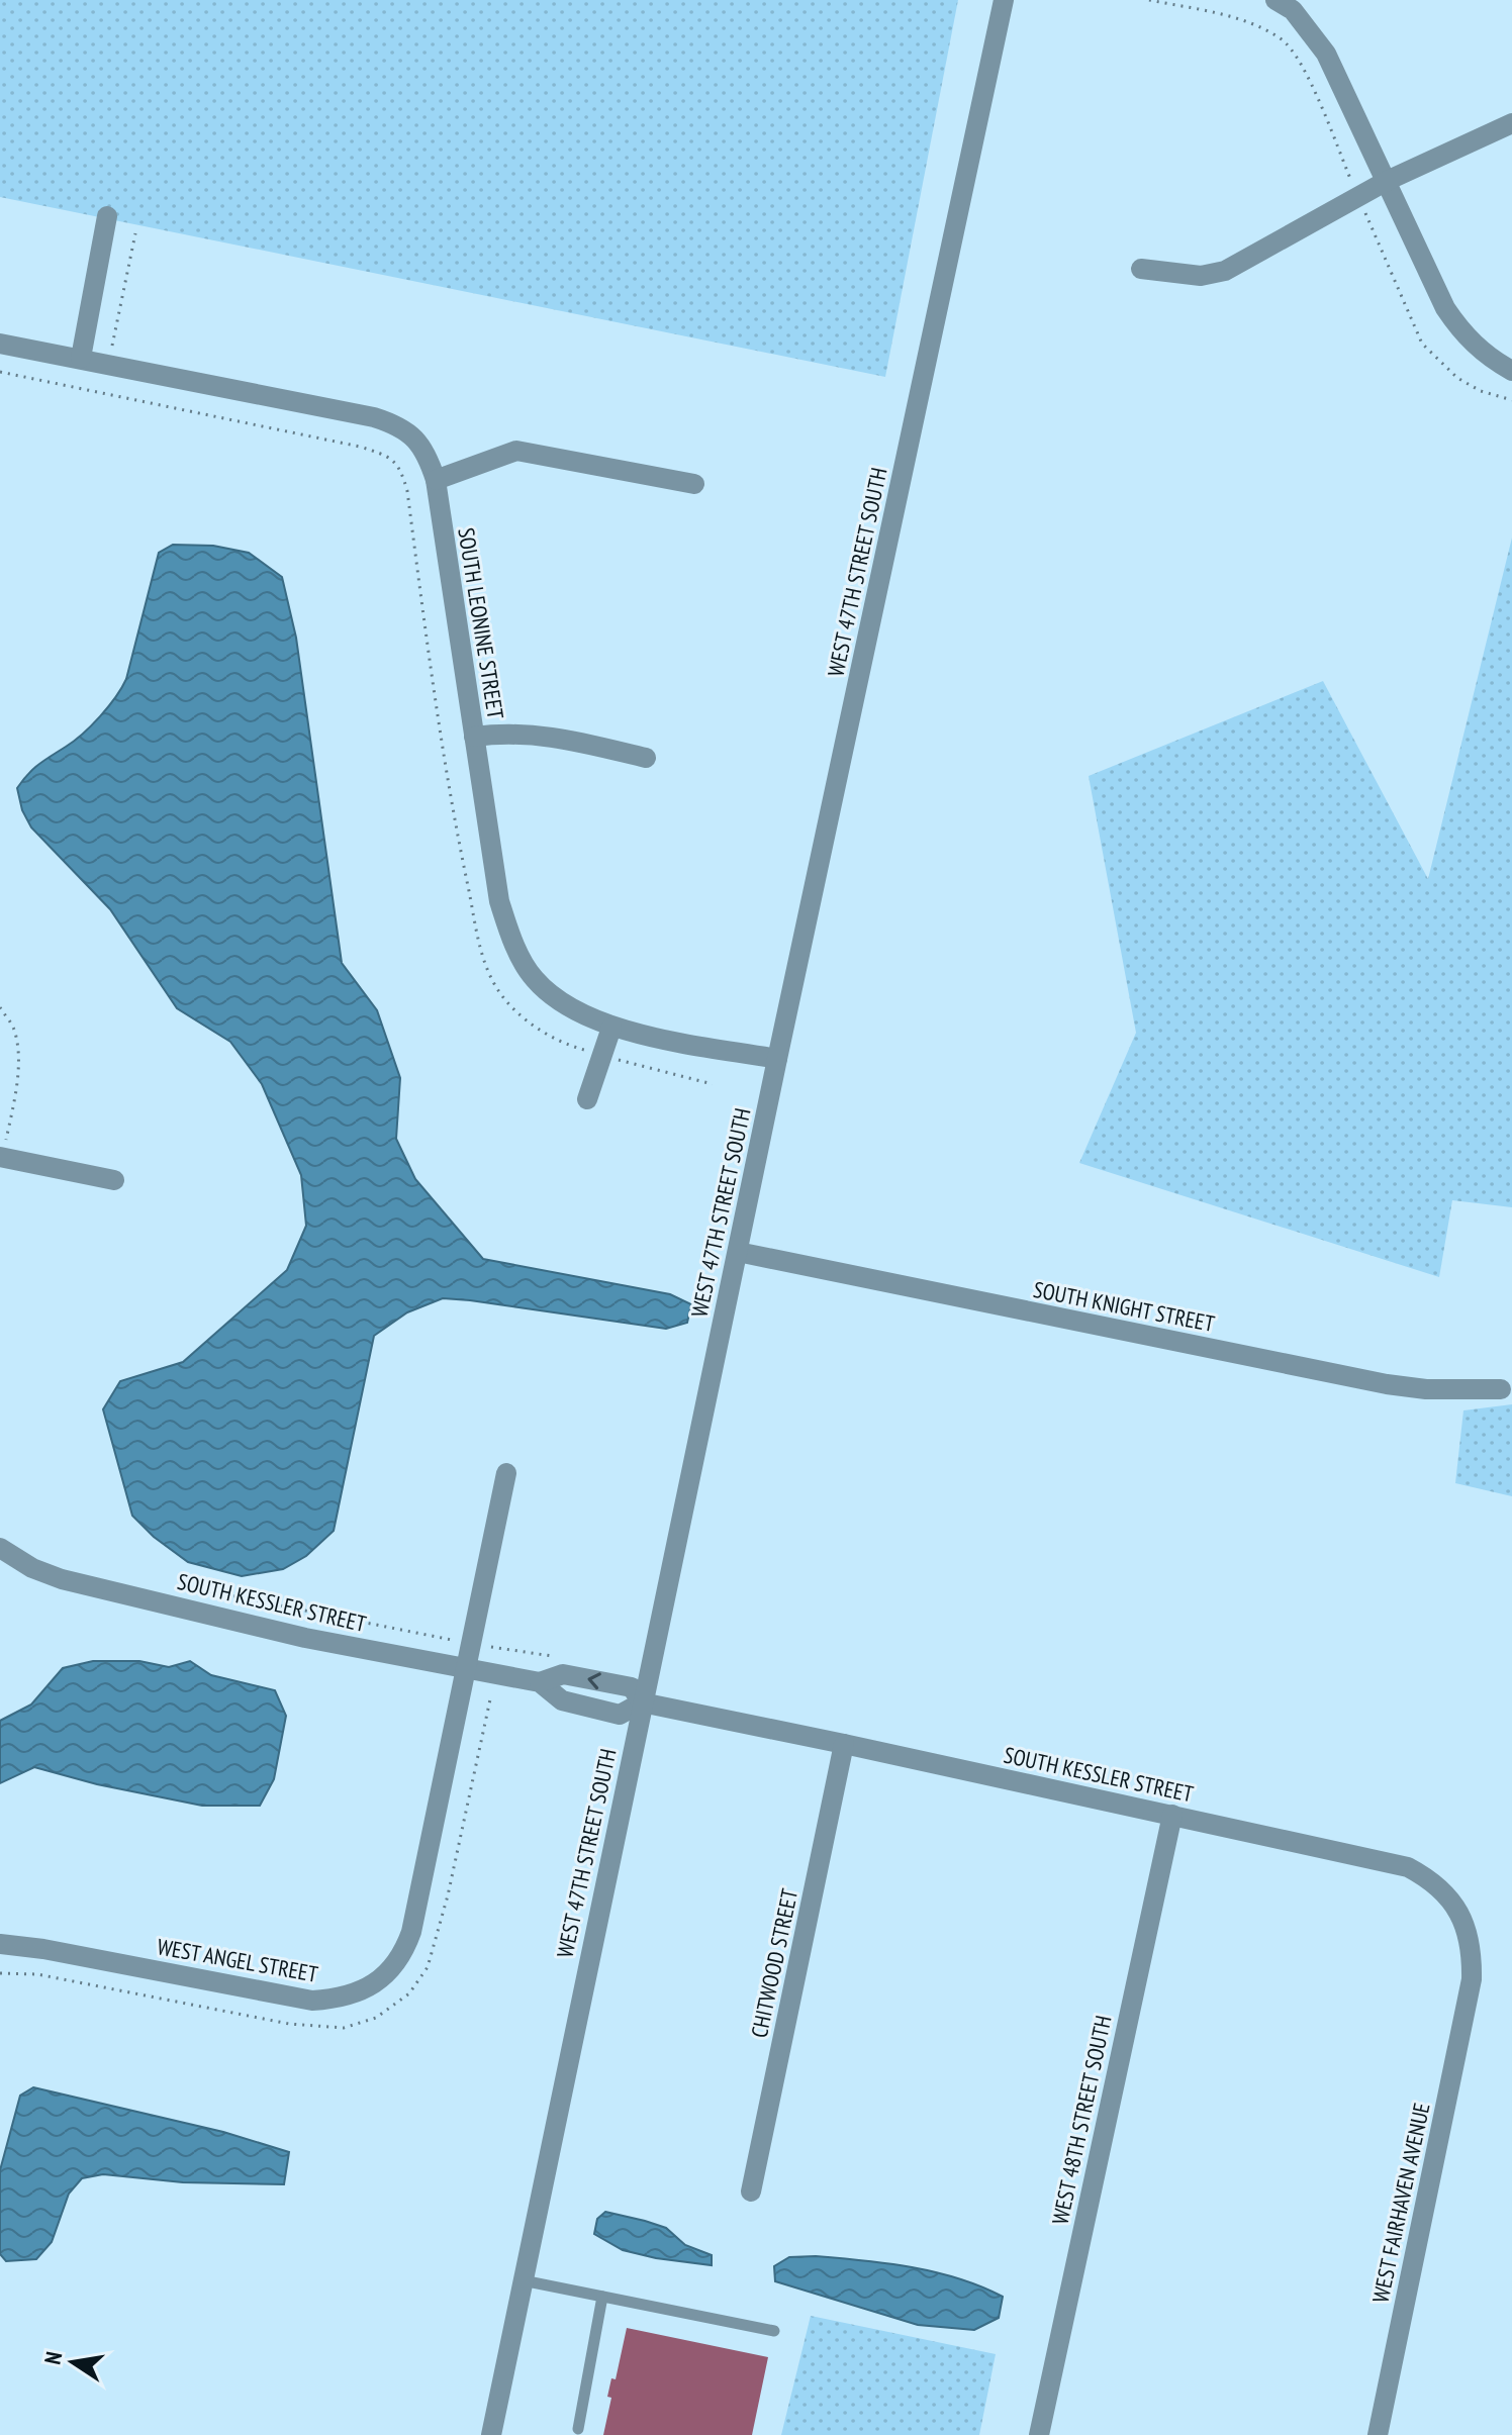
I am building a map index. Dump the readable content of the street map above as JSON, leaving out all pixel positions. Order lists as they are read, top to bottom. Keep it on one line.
{"streets":{"street":["WEST 47TH STREET SOUTH","SOUTH LEONINE STREET","SOUTH KNIGHT STREET","SOUTH KESSLER STREET","WEST ANGEL STREET","CHITWOOD STREET","WEST 48TH STREET SOUTH","WEST FAIRHAVEN AVENUE"]},"crossings":[["WEST 47TH STREET SOUTH","SOUTH LEONINE STREET"],["WEST 47TH STREET SOUTH","SOUTH KNIGHT STREET"],["WEST 47TH STREET SOUTH","SOUTH KESSLER STREET"],["SOUTH KESSLER STREET","WEST ANGEL STREET"],["SOUTH KESSLER STREET","CHITWOOD STREET"],["SOUTH KESSLER STREET","WEST 48TH STREET SOUTH"],["SOUTH KESSLER STREET","WEST FAIRHAVEN AVENUE"]],"north":"left"}
